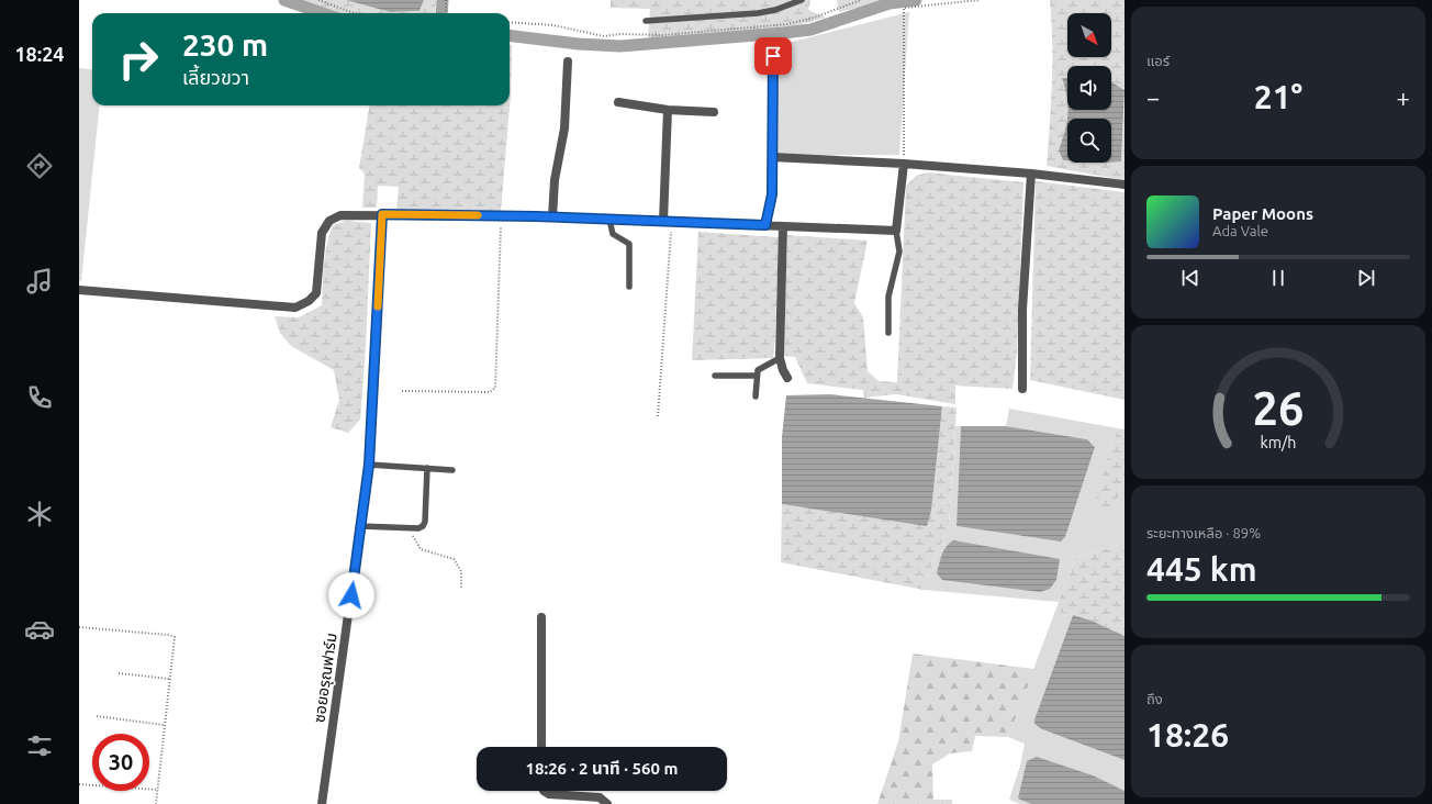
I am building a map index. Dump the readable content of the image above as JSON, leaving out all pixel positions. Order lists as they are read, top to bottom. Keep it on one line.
{"streets":{"street":["ซอยอรุณฟาร์ม"]},"north":"bottom right","page":{"tabs":"18:24","tile":["แอร์",["ระยะทางเหลือ · 89%","445 km"],["ถึง","18:26"]],"turn":["230 m","เลี้ยวขวา"],"heat":["−","21°","+"],"song":["Paper Moons","Ada Vale"],"limit":"30","trip":"18:26 · 2 นาที · 560 m","gauge":["26","km/h"]}}
